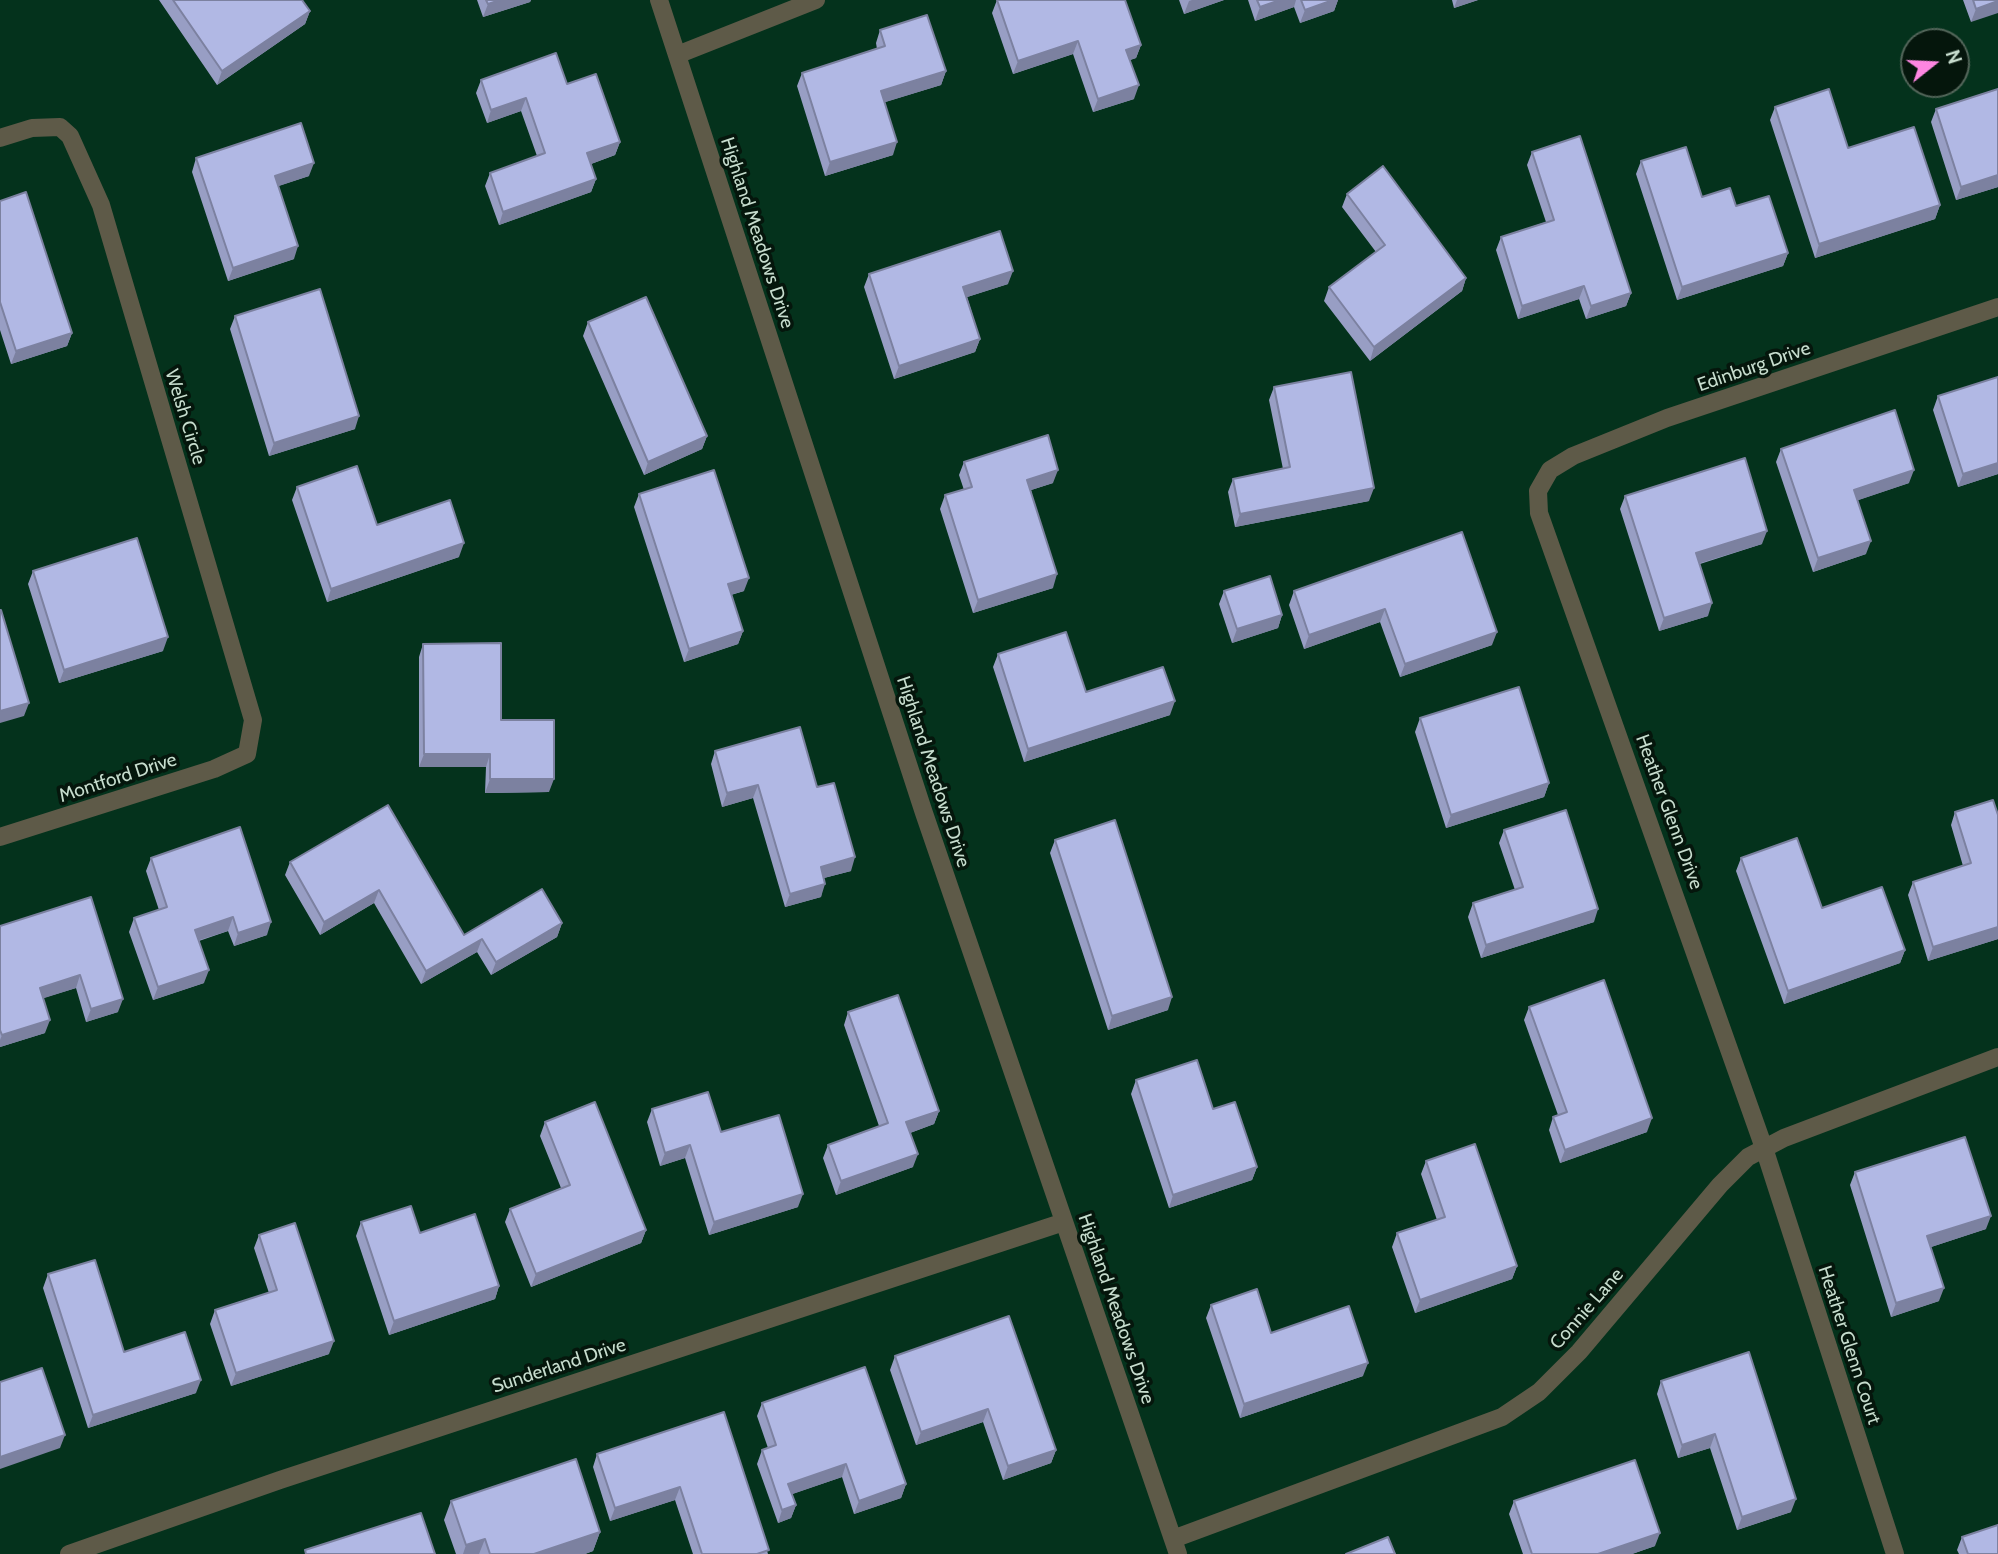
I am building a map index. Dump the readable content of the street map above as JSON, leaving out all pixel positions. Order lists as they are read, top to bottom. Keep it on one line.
{"streets":{"street":["Highland Meadows Drive","Edinburg Drive","Welsh Circle","Montford Drive","Heather Glenn Drive","Connie Lane","Heather Glenn Court","Sunderland Drive"]},"crossings":[["Highland Meadows Drive","Connie Lane"],["Highland Meadows Drive","Sunderland Drive"],["Edinburg Drive","Heather Glenn Drive"],["Welsh Circle","Montford Drive"],["Heather Glenn Drive","Connie Lane"],["Heather Glenn Drive","Heather Glenn Court"],["Connie Lane","Heather Glenn Court"]],"north":"right"}
